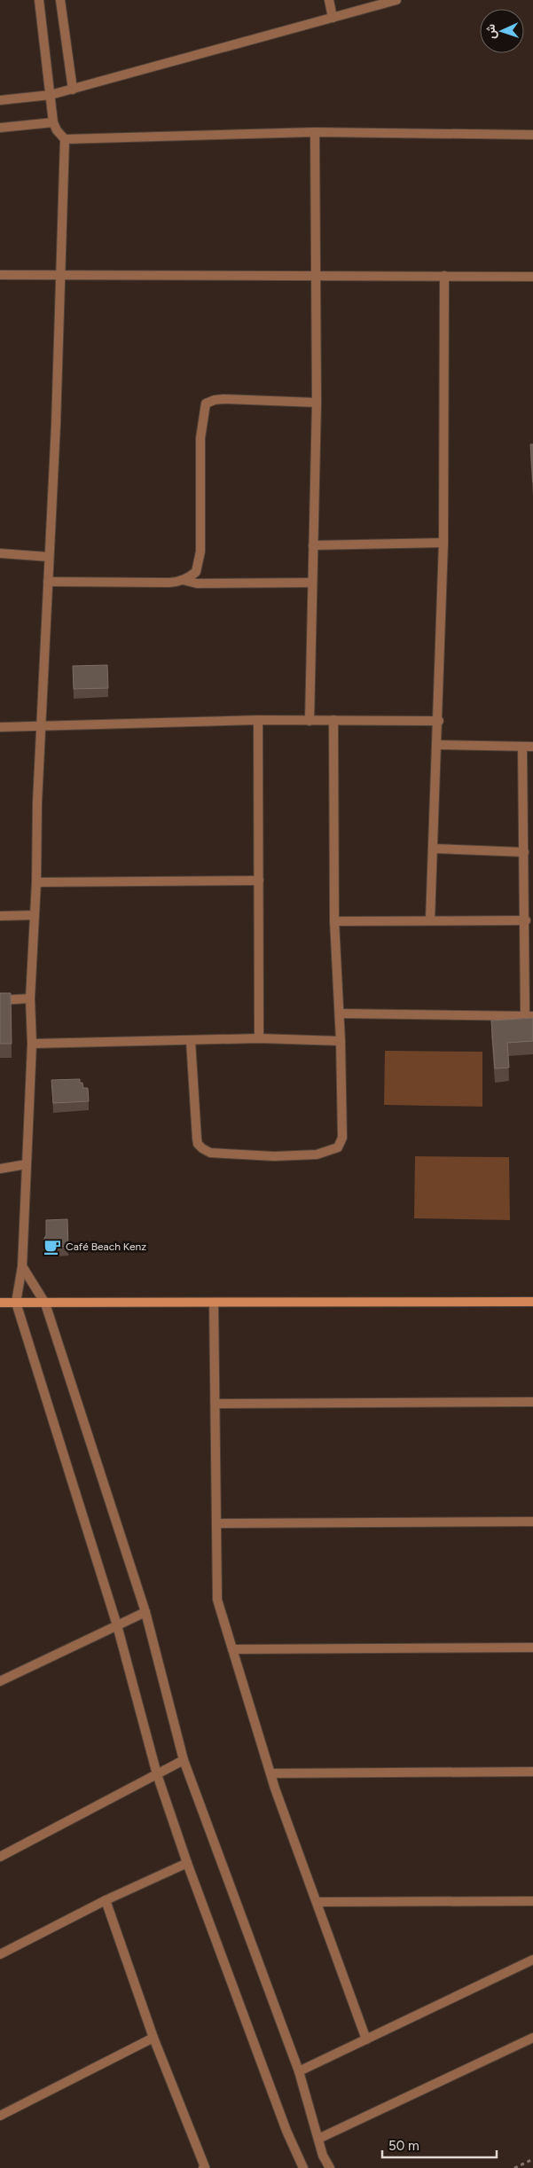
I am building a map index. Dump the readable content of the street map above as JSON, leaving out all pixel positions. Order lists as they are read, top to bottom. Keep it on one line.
{"places":{"cafe":["Café Beach Kenz"]},"scale_bar":"50 m","north":"left"}
